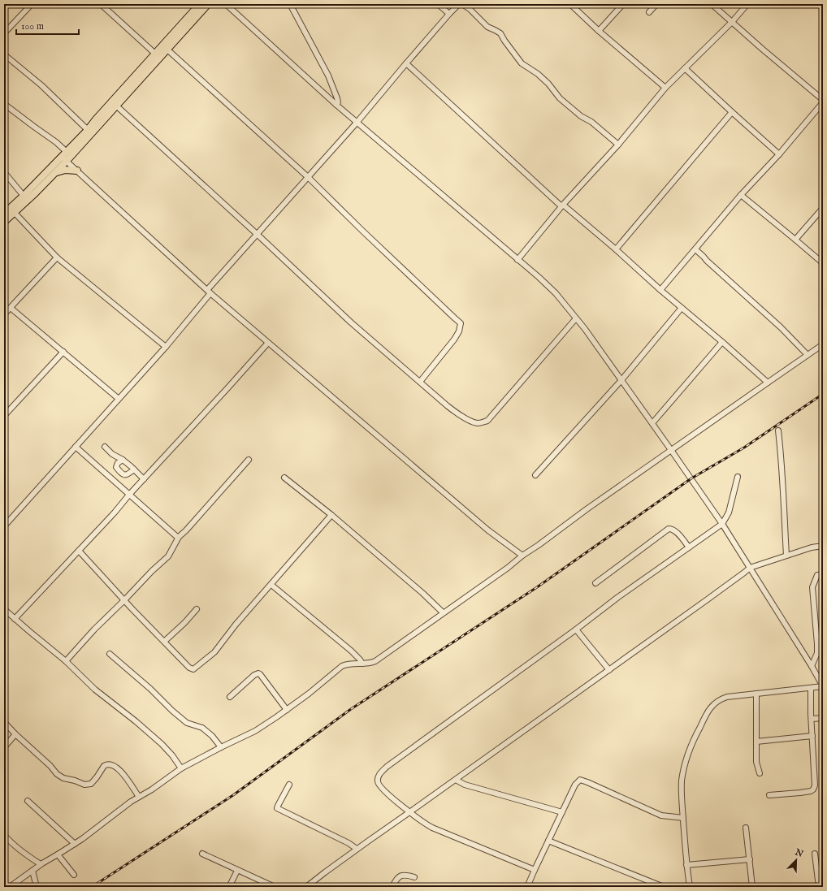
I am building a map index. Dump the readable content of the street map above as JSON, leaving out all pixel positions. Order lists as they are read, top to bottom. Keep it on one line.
{"scale_bar":"100 m","north":"top right"}
